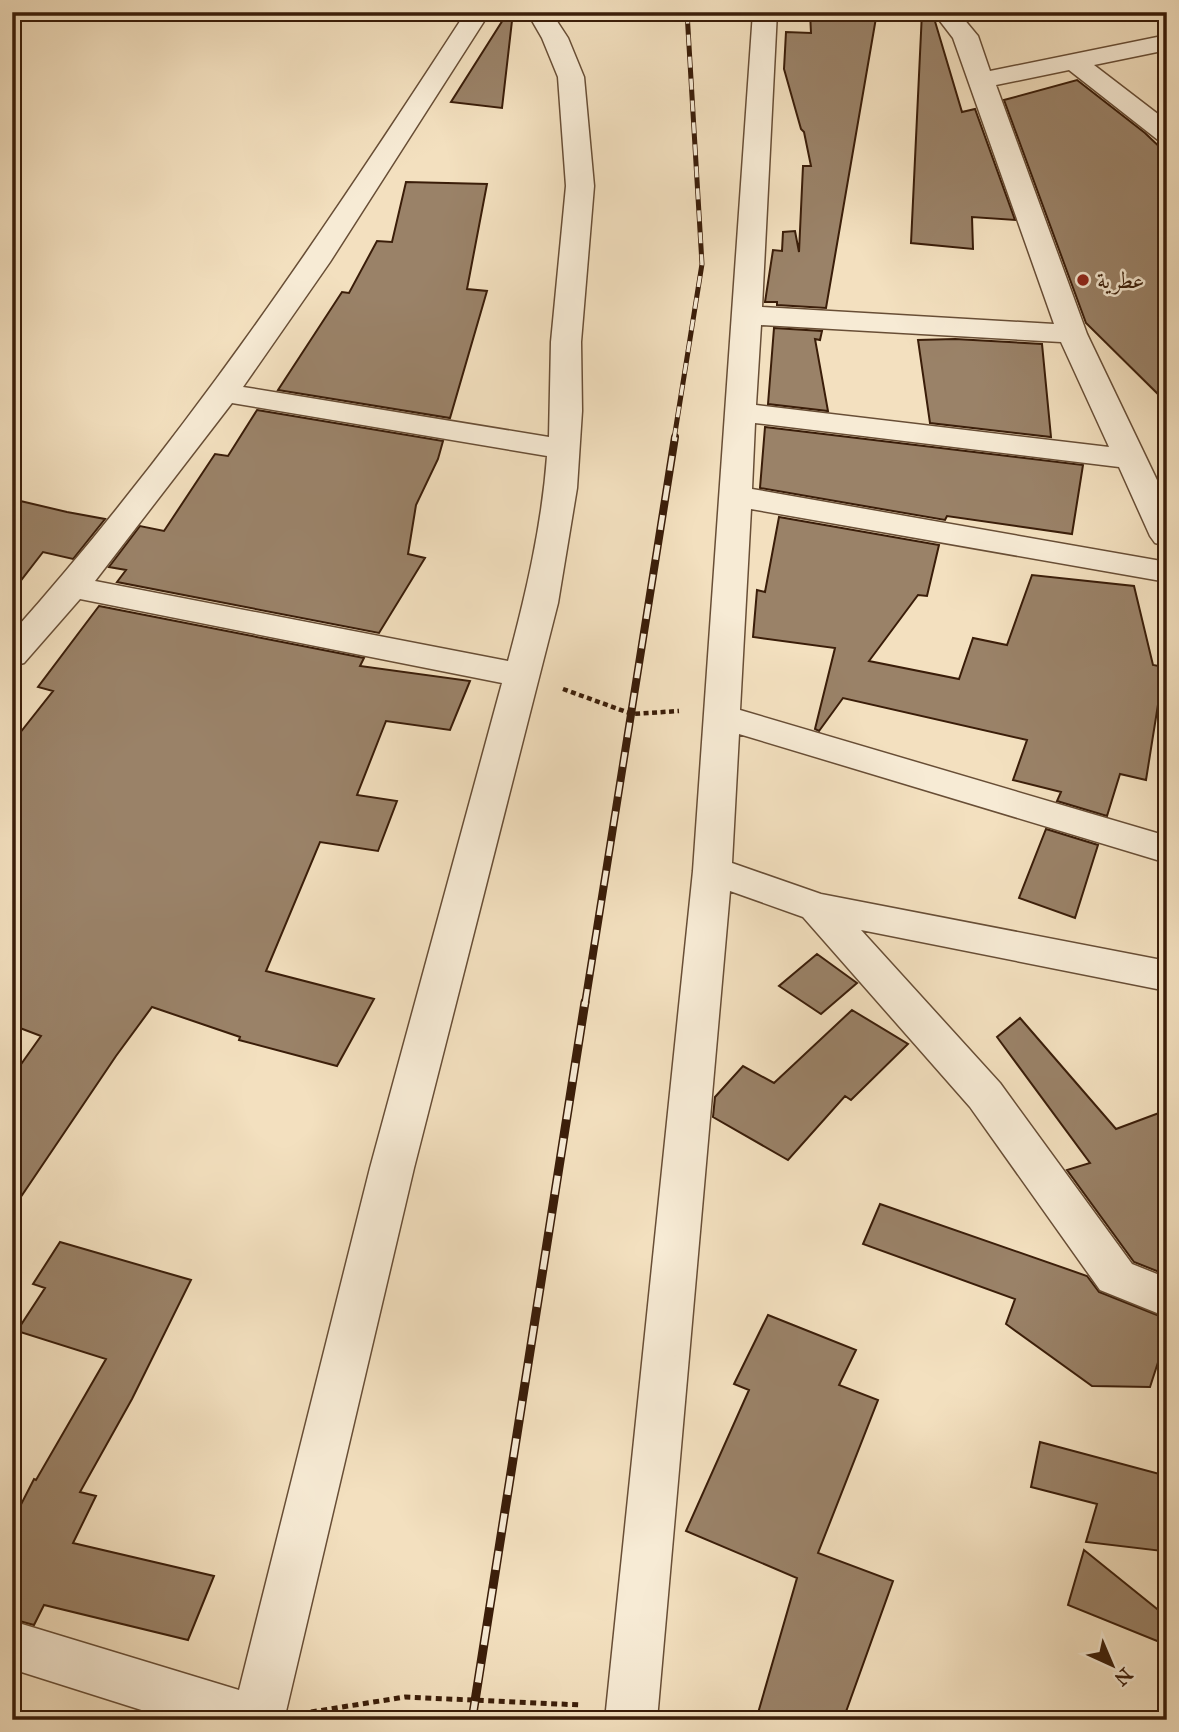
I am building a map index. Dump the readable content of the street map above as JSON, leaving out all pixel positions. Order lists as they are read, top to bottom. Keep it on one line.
{"places":["عطرية"],"north":"bottom right"}
